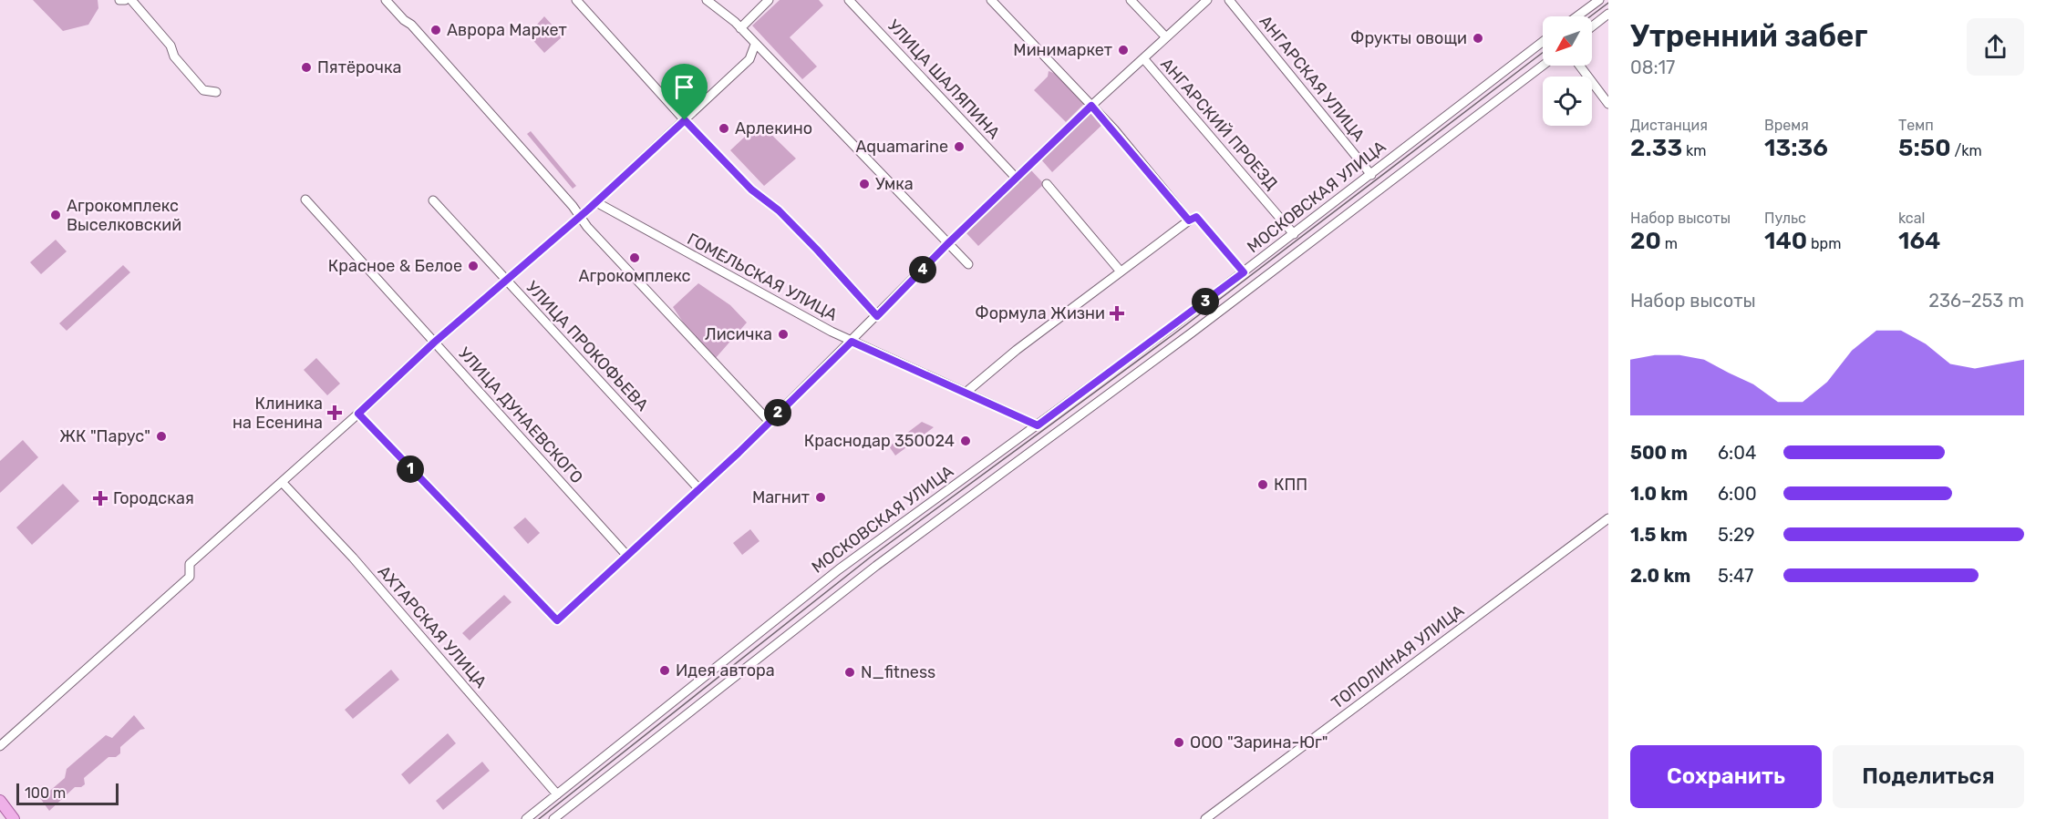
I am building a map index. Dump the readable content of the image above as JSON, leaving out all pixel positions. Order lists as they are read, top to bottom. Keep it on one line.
{"streets":{"street":["АНГАРСКАЯ УЛИЦА","УЛИЦА ШАЛЯПИНА","АНГАРСКИЙ ПРОЕЗД","МОСКОВСКАЯ УЛИЦА","ГОМЕЛЬСКАЯ УЛИЦА","УЛИЦА ПРОКОФЬЕВА","УЛИЦА ДУНАЕВСКОГО","АХТАРСКАЯ УЛИЦА","ТОПОЛИНАЯ УЛИЦА"]},"crossings":[["АНГАРСКАЯ УЛИЦА","МОСКОВСКАЯ УЛИЦА"],["АНГАРСКИЙ ПРОЕЗД","МОСКОВСКАЯ УЛИЦА"],["МОСКОВСКАЯ УЛИЦА","ГОМЕЛЬСКАЯ УЛИЦА"],["МОСКОВСКАЯ УЛИЦА","АХТАРСКАЯ УЛИЦА"]],"places":{"other":["Аврора Маркет","Фрукты овощи","Минимаркет","Пятёрочка","Арлекино","Aquamarine","Умка","Агрокомплекс Выселковский","Агрокомплекс","Красное & Белое","Лисичка","ЖК \"Парус\"","Краснодар 350024","КПП","Магнит","Идея автора","N_fitness","ООО \"Зарина-Юг\""],"health":["Формула Жизни","Клиника на Есенина","Городская"]},"scale_bar":"100 m","north":"bottom left","page":{"heading":["Утренний забег","08:17"],"stats":[["Дистанция","2.33 km"],["Время","13:36"],["Темп","5:50 /km"],["Набор высоты","20 m"],["Пульс","140 bpm"],["kcal","164"]],"pins":["4","3","2","1"],"chart":["Набор высоты","236–253 m"],"list":[{"name":"500 m","note":"6:04"},{"name":"1.0 km","note":"6:00"},{"name":"1.5 km","note":"5:29"},{"name":"2.0 km","note":"5:47"}],"buttons":["Сохранить","Поделиться"],"scale":"100 m"}}
